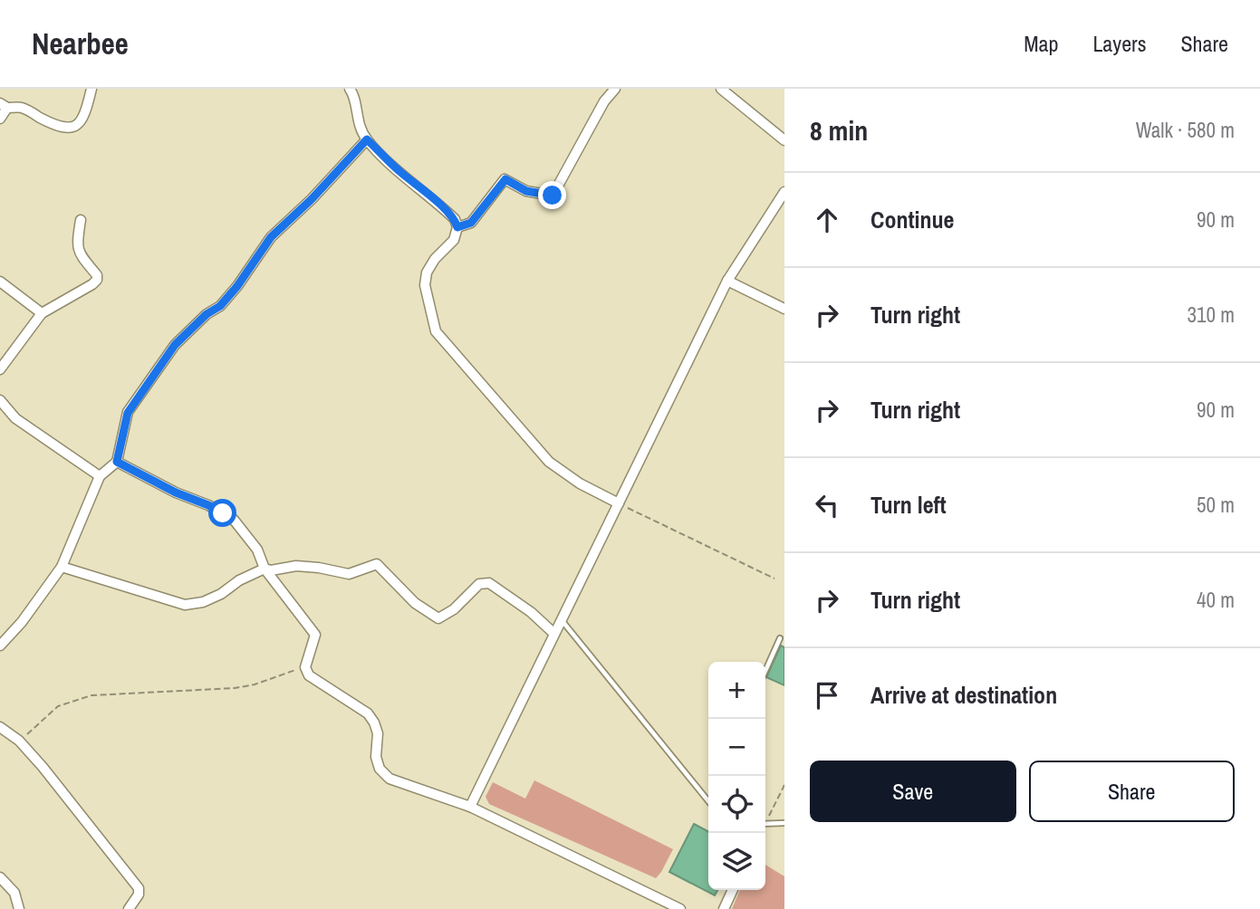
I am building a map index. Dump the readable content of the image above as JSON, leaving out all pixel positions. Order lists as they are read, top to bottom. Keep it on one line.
{"page":{"header":"Nearbee","nav":["Map","Layers","Share"],"heading":["8 min","Walk · 580 m"],"list":[["Continue","90 m"],["Turn right","310 m"],["Turn right","90 m"],["Turn left","50 m"],["Turn right","40 m"],"Arrive at destination"],"map_buttons":["+","−"],"buttons":["Save","Share"]}}
